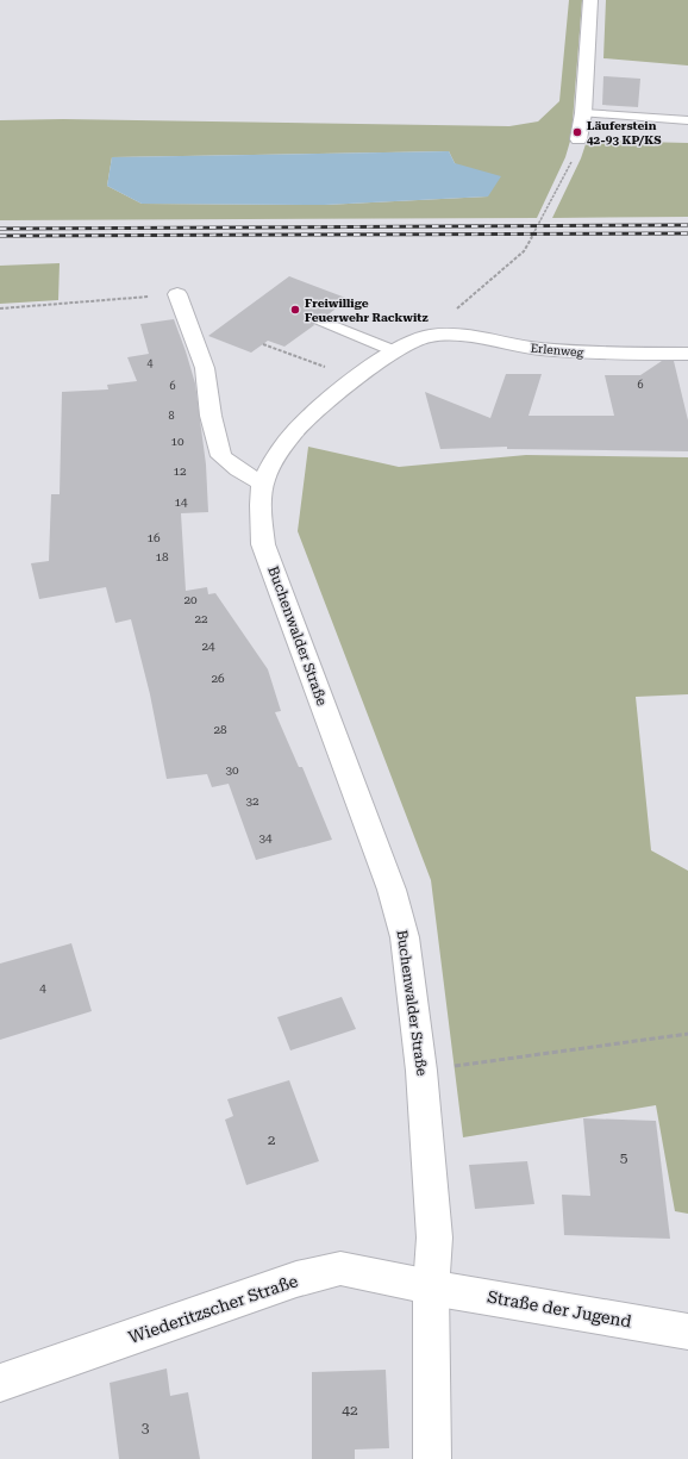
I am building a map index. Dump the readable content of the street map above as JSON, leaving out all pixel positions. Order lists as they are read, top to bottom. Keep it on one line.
{"streets":{"street":["Erlenweg","Buchenwalder Straße","Wiederitzscher Straße","Straße der Jugend"]},"crossings":[["Erlenweg","Buchenwalder Straße"],["Buchenwalder Straße","Wiederitzscher Straße"],["Buchenwalder Straße","Straße der Jugend"],["Wiederitzscher Straße","Straße der Jugend"]],"places":["Läuferstein 42-93 KP/KS","Freiwillige Feuerwehr Rackwitz"],"house_numbers":["4","6","6","8","10","12","14","16","18","20","22","24","26","28","30","32","34","4","2","5","42","3"]}
